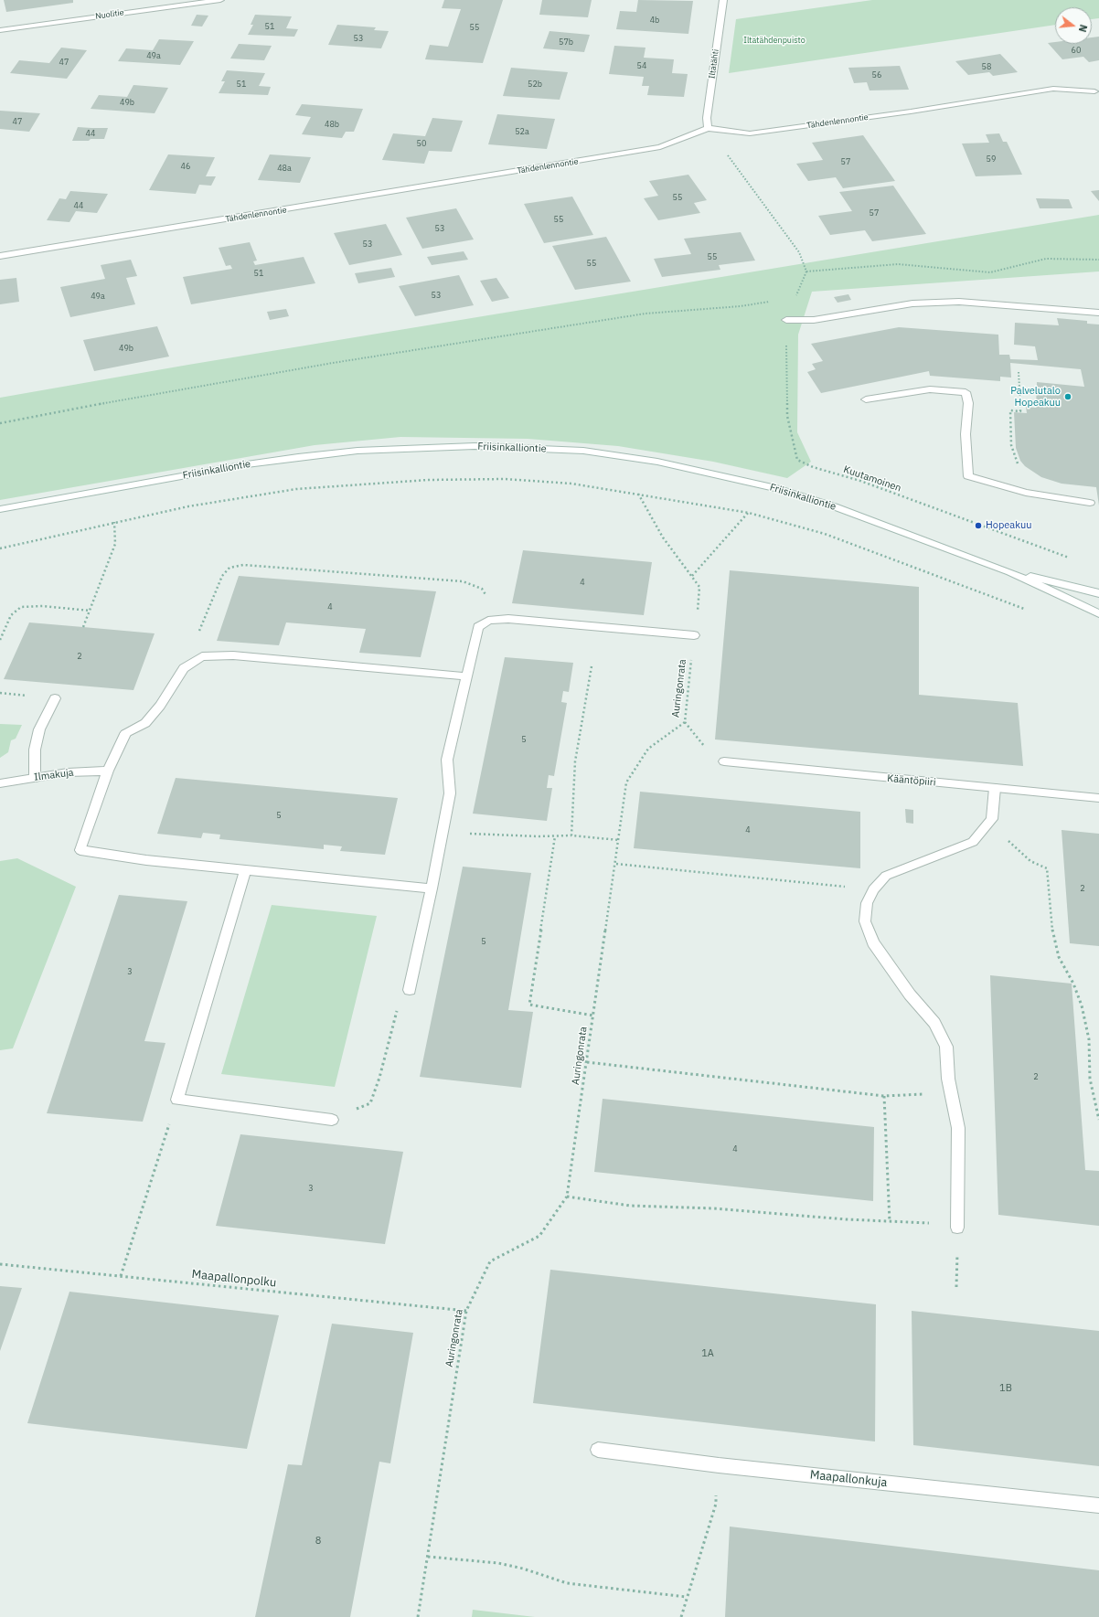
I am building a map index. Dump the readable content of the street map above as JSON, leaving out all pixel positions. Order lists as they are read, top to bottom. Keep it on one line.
{"streets":{"street":["Nuolitie","Iltatähti","Tähdenlennontie","Friisinkalliontie","Ilmakuja","Kääntöpiiri","Maapallonkuja"],"path":["Kuutamoinen","Auringonrata","Maapallonpolku"]},"crossings":[["Iltatähti","Tähdenlennontie"],["Auringonrata","Maapallonpolku"]],"parks":["Iltatähdenpuisto"],"places":["Palvelutalo Hopeakuu","Hopeakuu"],"house_numbers":["4b","51","55","53","57b","60","49a","47","54","58","56","51","52b","49b","47","48b","52a","44","50","59","57","46","48a","55","44","57","55","53","53","55","55","51","53","49a","49b","4","4","2","5","5","4","2","5","3","2","4","3","1A","1B","8"],"north":"right"}
